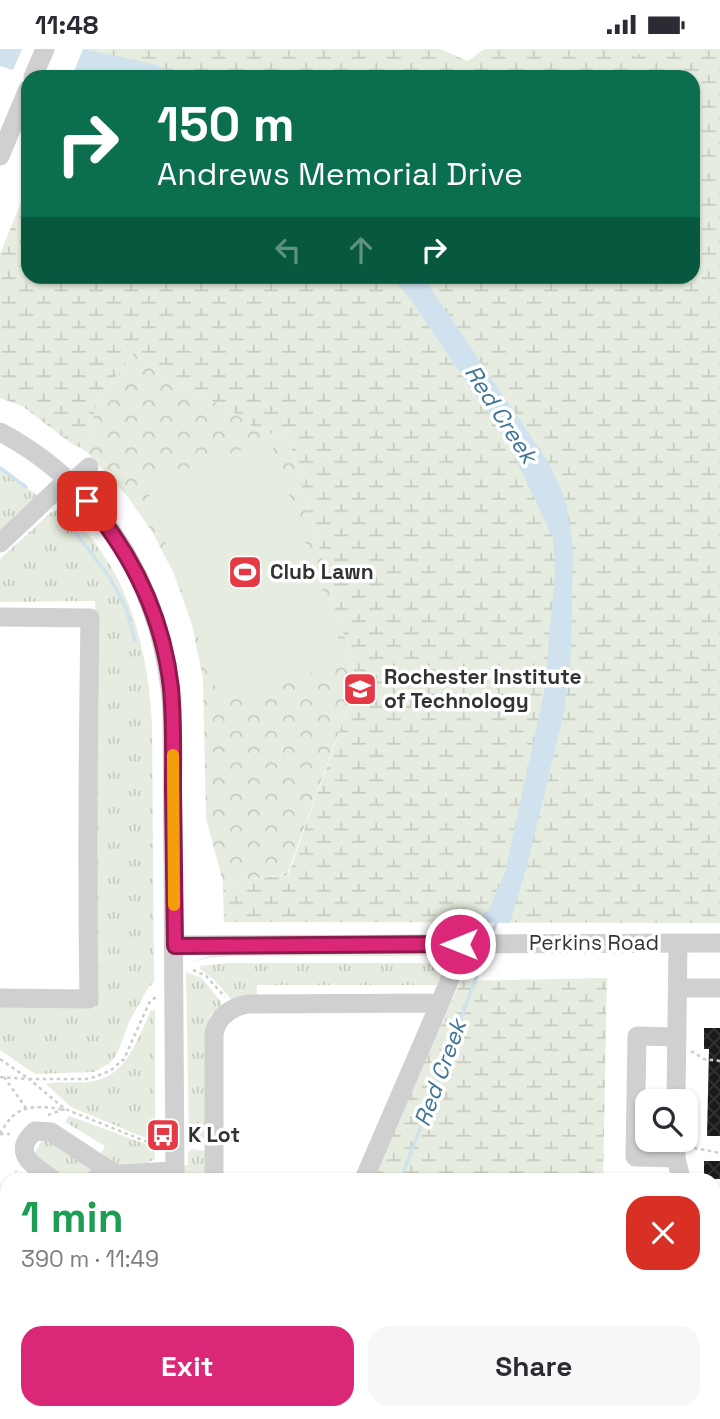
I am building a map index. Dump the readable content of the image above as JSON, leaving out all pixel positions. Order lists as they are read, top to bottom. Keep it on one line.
{"streets":{"street":["Perkins Road"]},"water":["Red Creek"],"places":{"sports":["Club Lawn"],"school or university":["Rochester Institute of Technology"],"bus stop":["K Lot"]},"page":{"status":"11:48","turn":["150 m","Andrews Memorial Drive"],"heading":["1 min","390 m · 11:49"],"buttons":["Exit","Share"]}}
